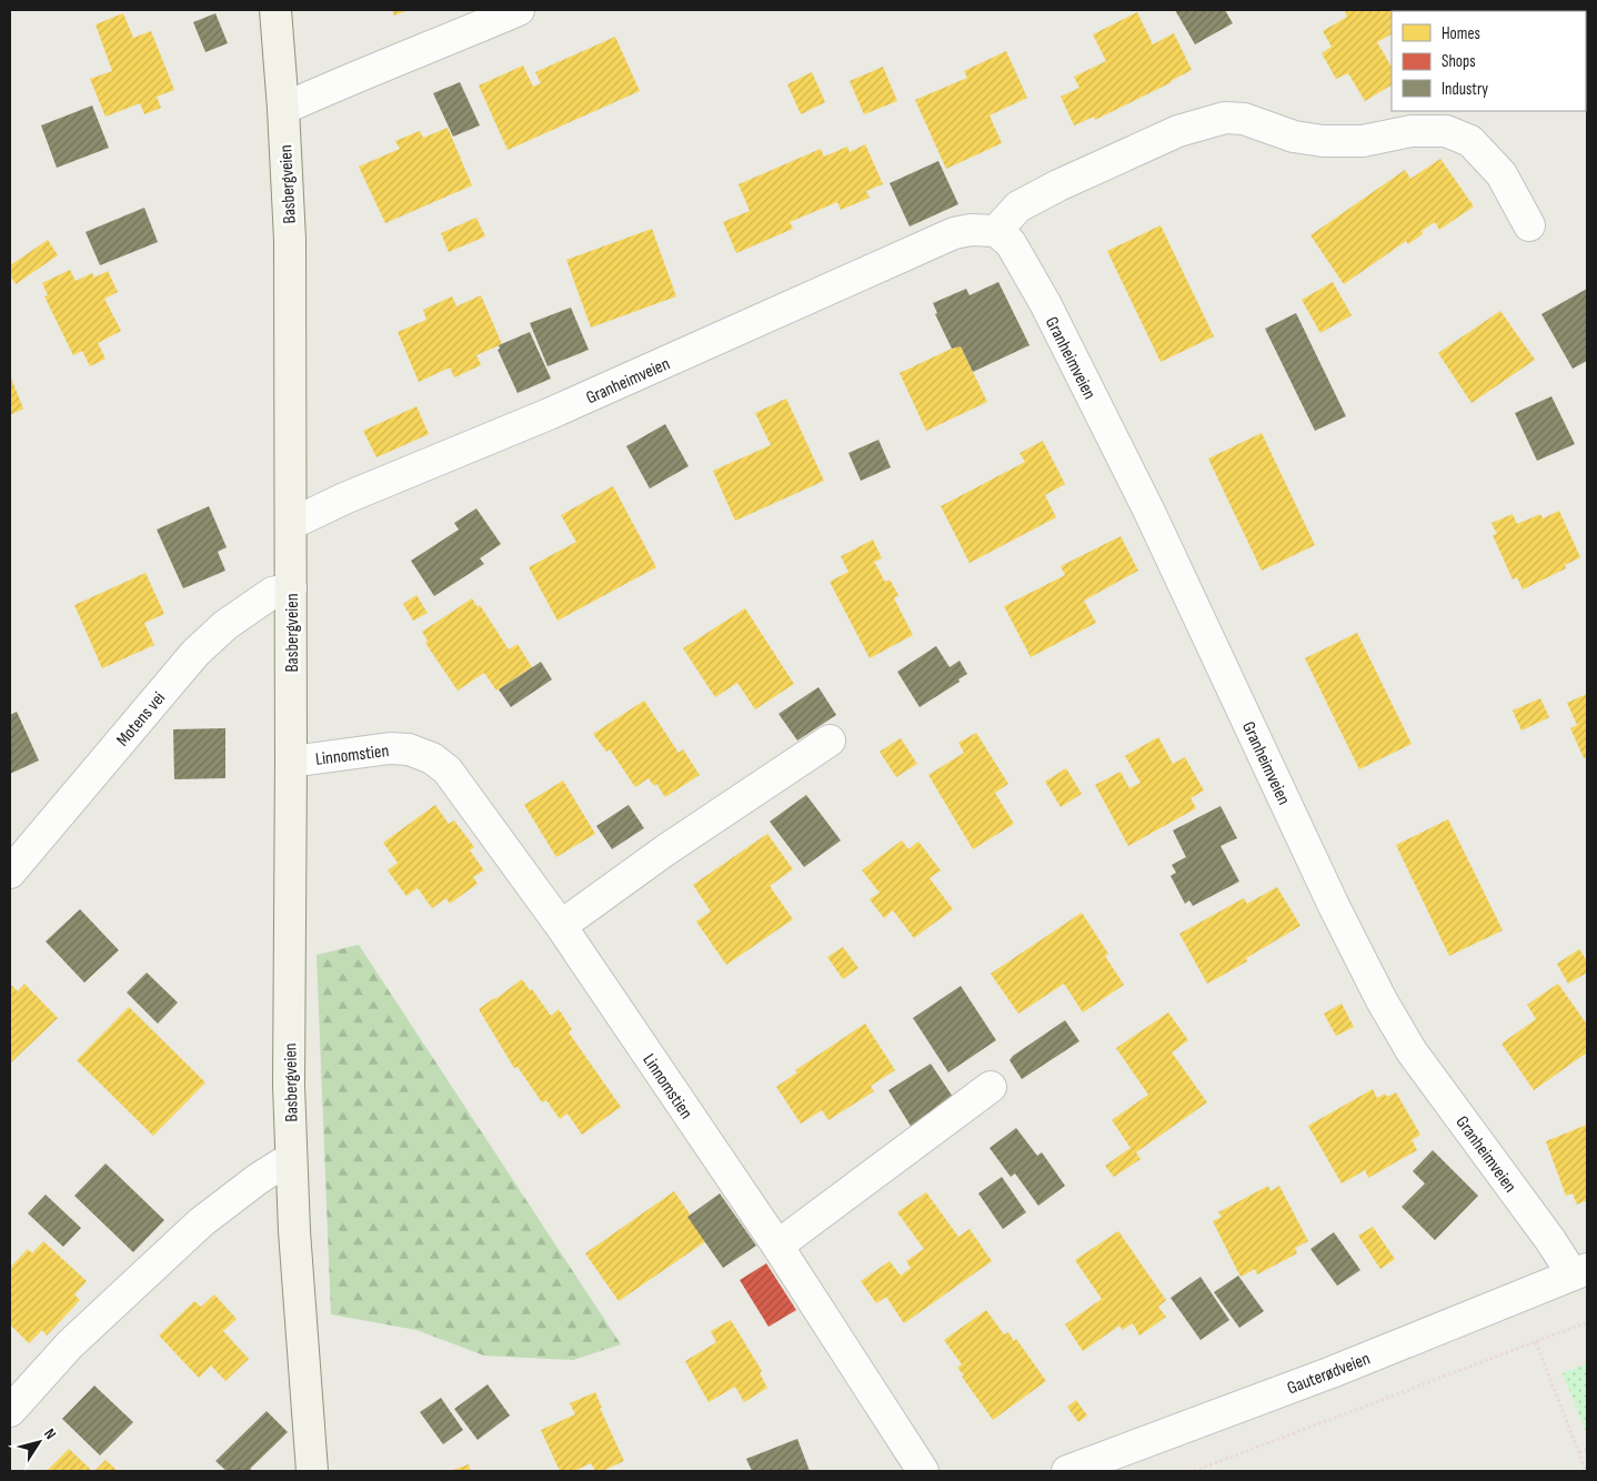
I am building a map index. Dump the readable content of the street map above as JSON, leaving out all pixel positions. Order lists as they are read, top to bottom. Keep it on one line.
{"streets":{"main road":["Basbergveien"],"street":["Granheimveien","Motens vei","Linnomstien","Gauterødveien"]},"crossings":[["Basbergveien","Granheimveien"],["Basbergveien","Motens vei"],["Basbergveien","Linnomstien"],["Granheimveien","Gauterødveien"]],"legend":["Homes","Shops","Industry"],"north":"top right"}
